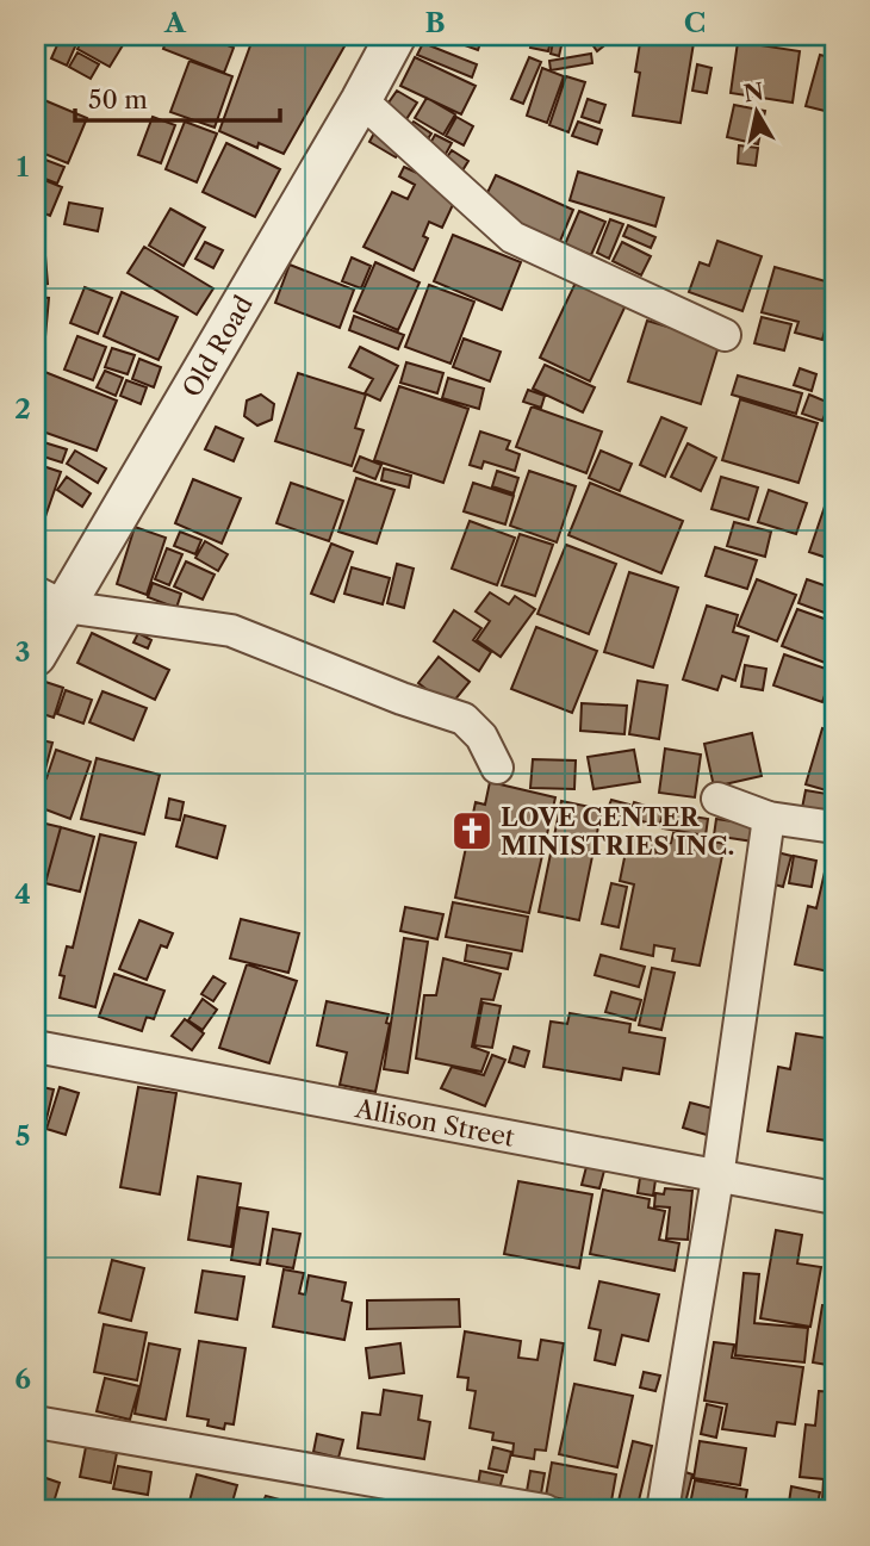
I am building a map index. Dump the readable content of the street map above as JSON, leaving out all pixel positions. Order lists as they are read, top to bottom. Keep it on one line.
{"streets":{"street":["Old Road","Allison Street"]},"places":{"church":["LOVE CENTER MINISTRIES INC."]},"scale_bar":"50 m","north":"top","grid":{"columns":["A","B","C"],"rows":["1","2","3","4","5","6"]}}
